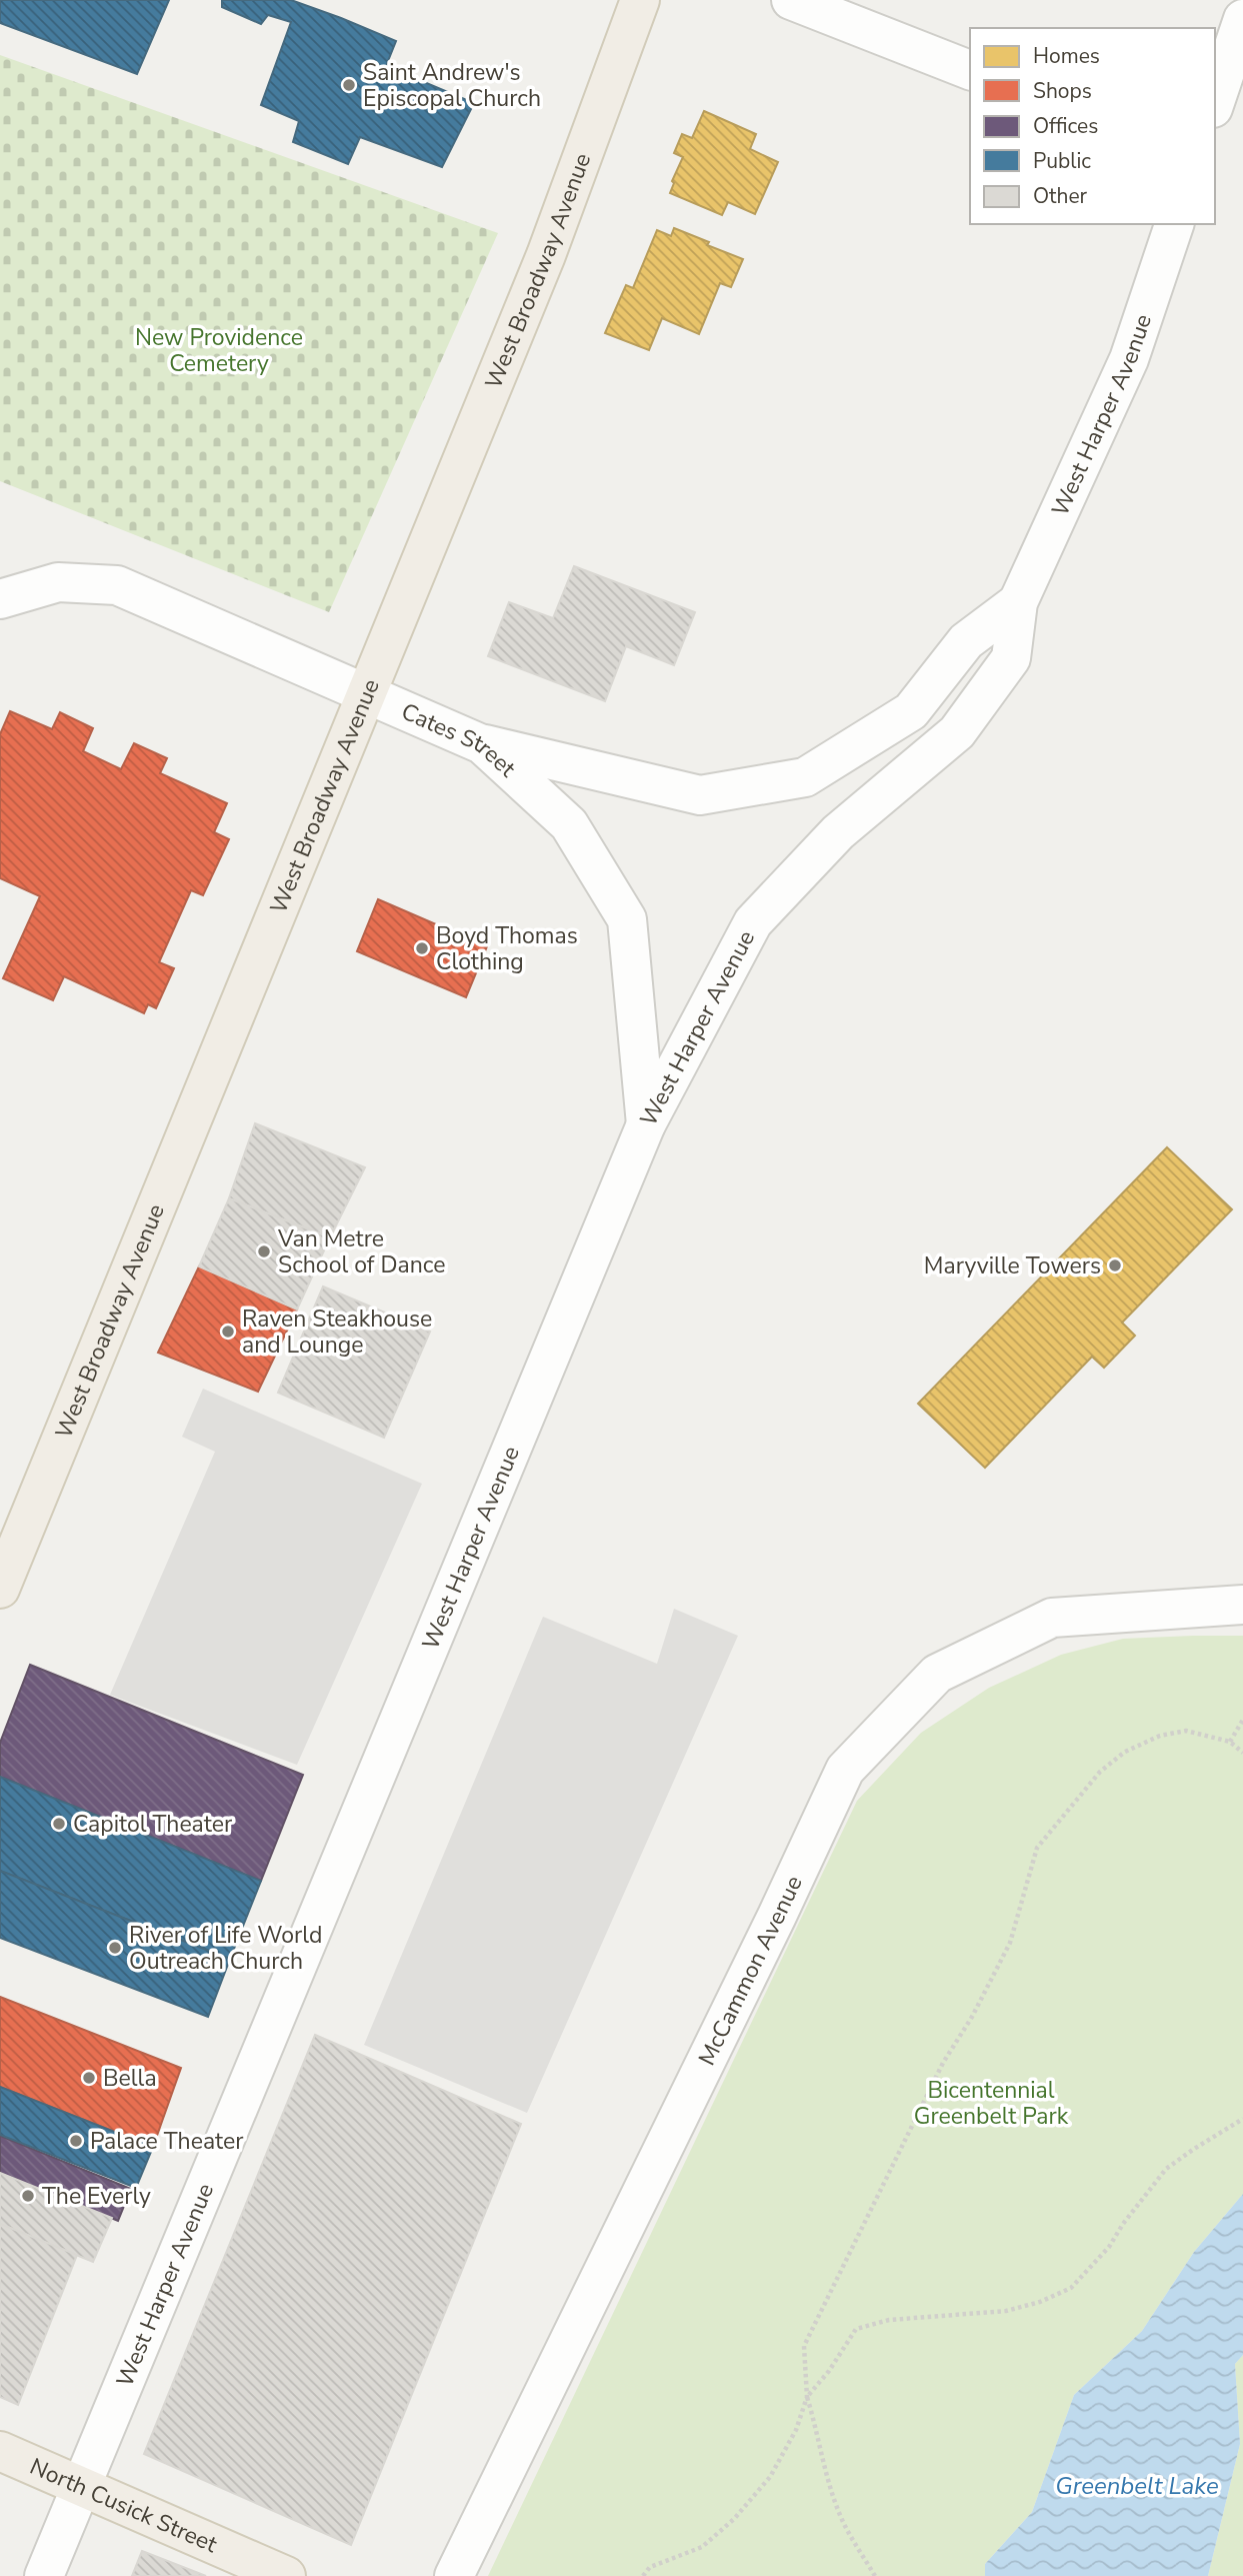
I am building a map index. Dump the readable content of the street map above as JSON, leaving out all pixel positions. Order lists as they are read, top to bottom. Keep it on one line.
{"streets":{"main road":["West Broadway Avenue","North Cusick Street"],"street":["West Harper Avenue","Cates Street","McCammon Avenue"]},"crossings":[["West Broadway Avenue","Cates Street"],["West Harper Avenue","Cates Street"],["West Harper Avenue","North Cusick Street"]],"water":["Greenbelt Lake"],"parks":["New Providence Cemetery","Bicentennial Greenbelt Park"],"places":["Saint Andrew's Episcopal Church","Boyd Thomas Clothing","Van Metre School of Dance","Maryville Towers","Raven Steakhouse and Lounge","Capitol Theater","River of Life World Outreach Church","Bella","Palace Theater","The Everly"],"legend":["Homes","Shops","Offices","Public","Other"]}
